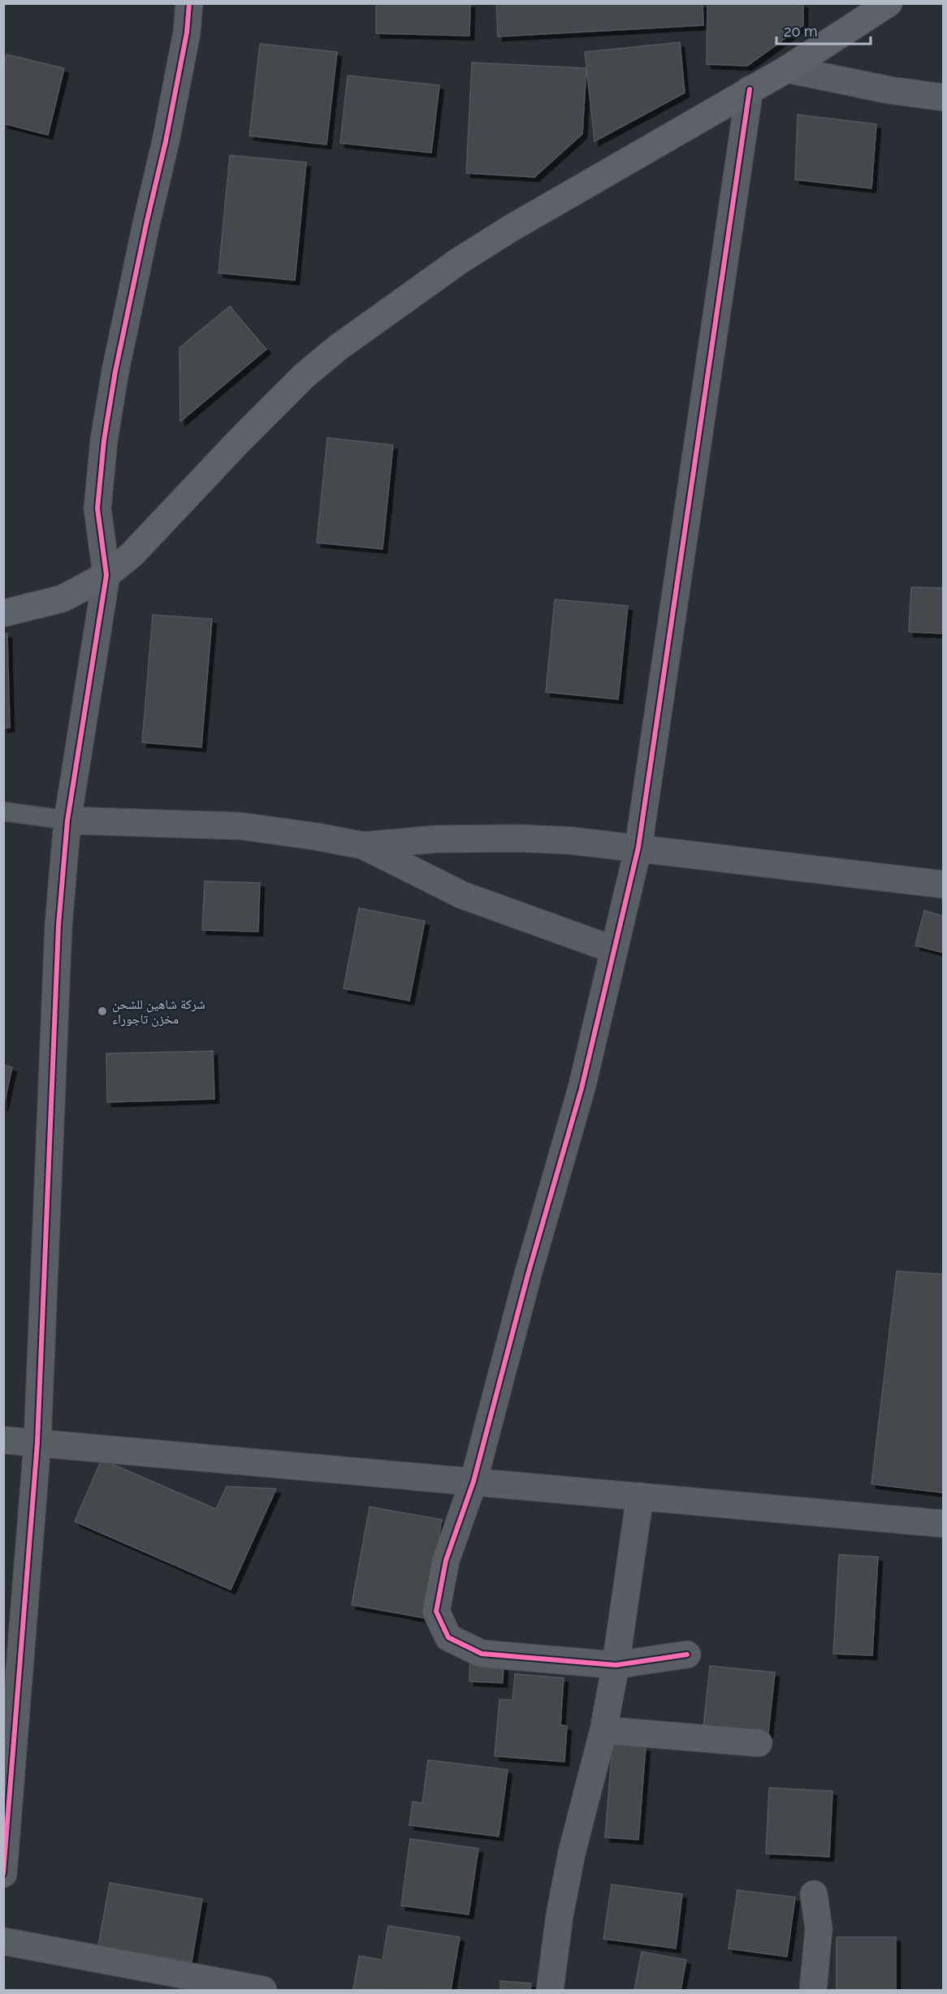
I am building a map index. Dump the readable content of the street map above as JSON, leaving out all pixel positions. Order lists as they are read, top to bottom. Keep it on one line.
{"places":["شركة شاهين للشحن مخزن تاجوراء"],"scale_bar":"20 m"}
